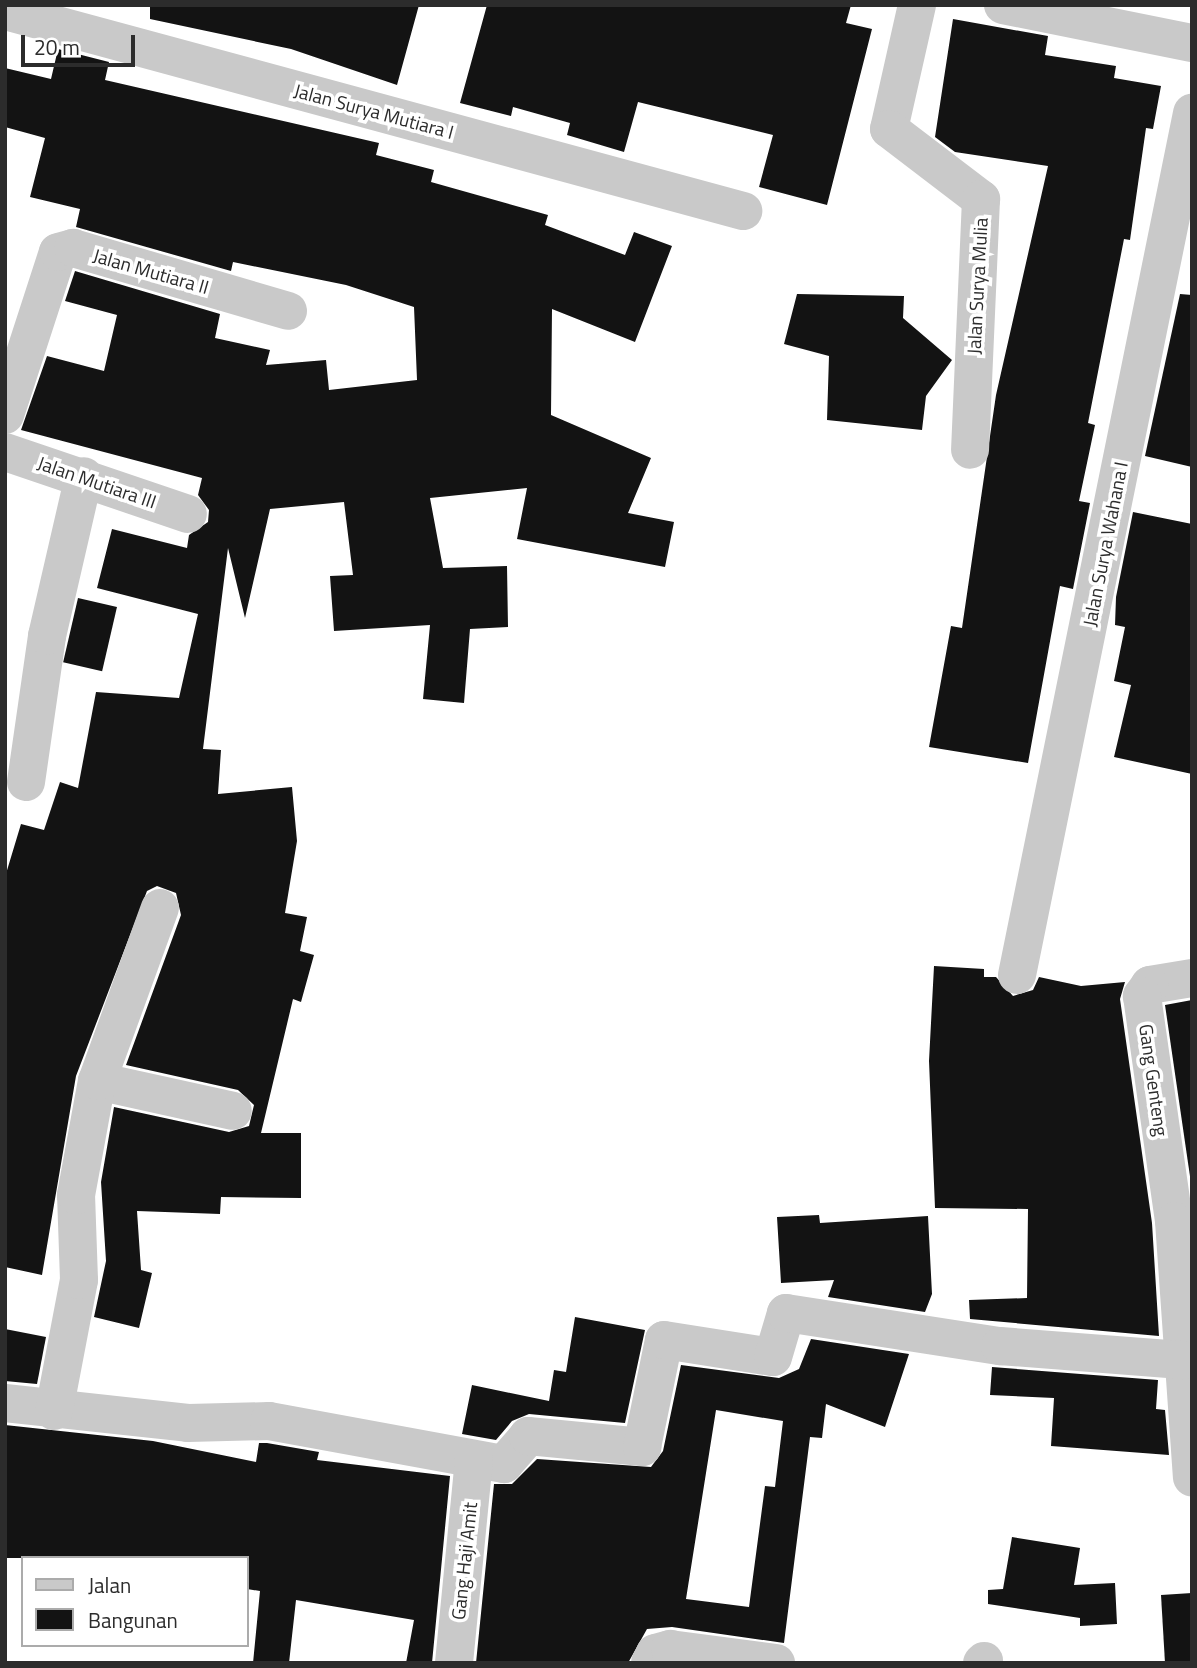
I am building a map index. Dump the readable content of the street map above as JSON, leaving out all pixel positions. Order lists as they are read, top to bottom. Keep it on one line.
{"streets":{"street":["Jalan Surya Mutiara I","Jalan Mutiara II","Jalan Surya Mulia","Jalan Mutiara III","Jalan Surya Wahana I","Gang Genteng","Gang Haji Amit"]},"legend":["Jalan","Bangunan"],"scale_bar":"20 m"}
